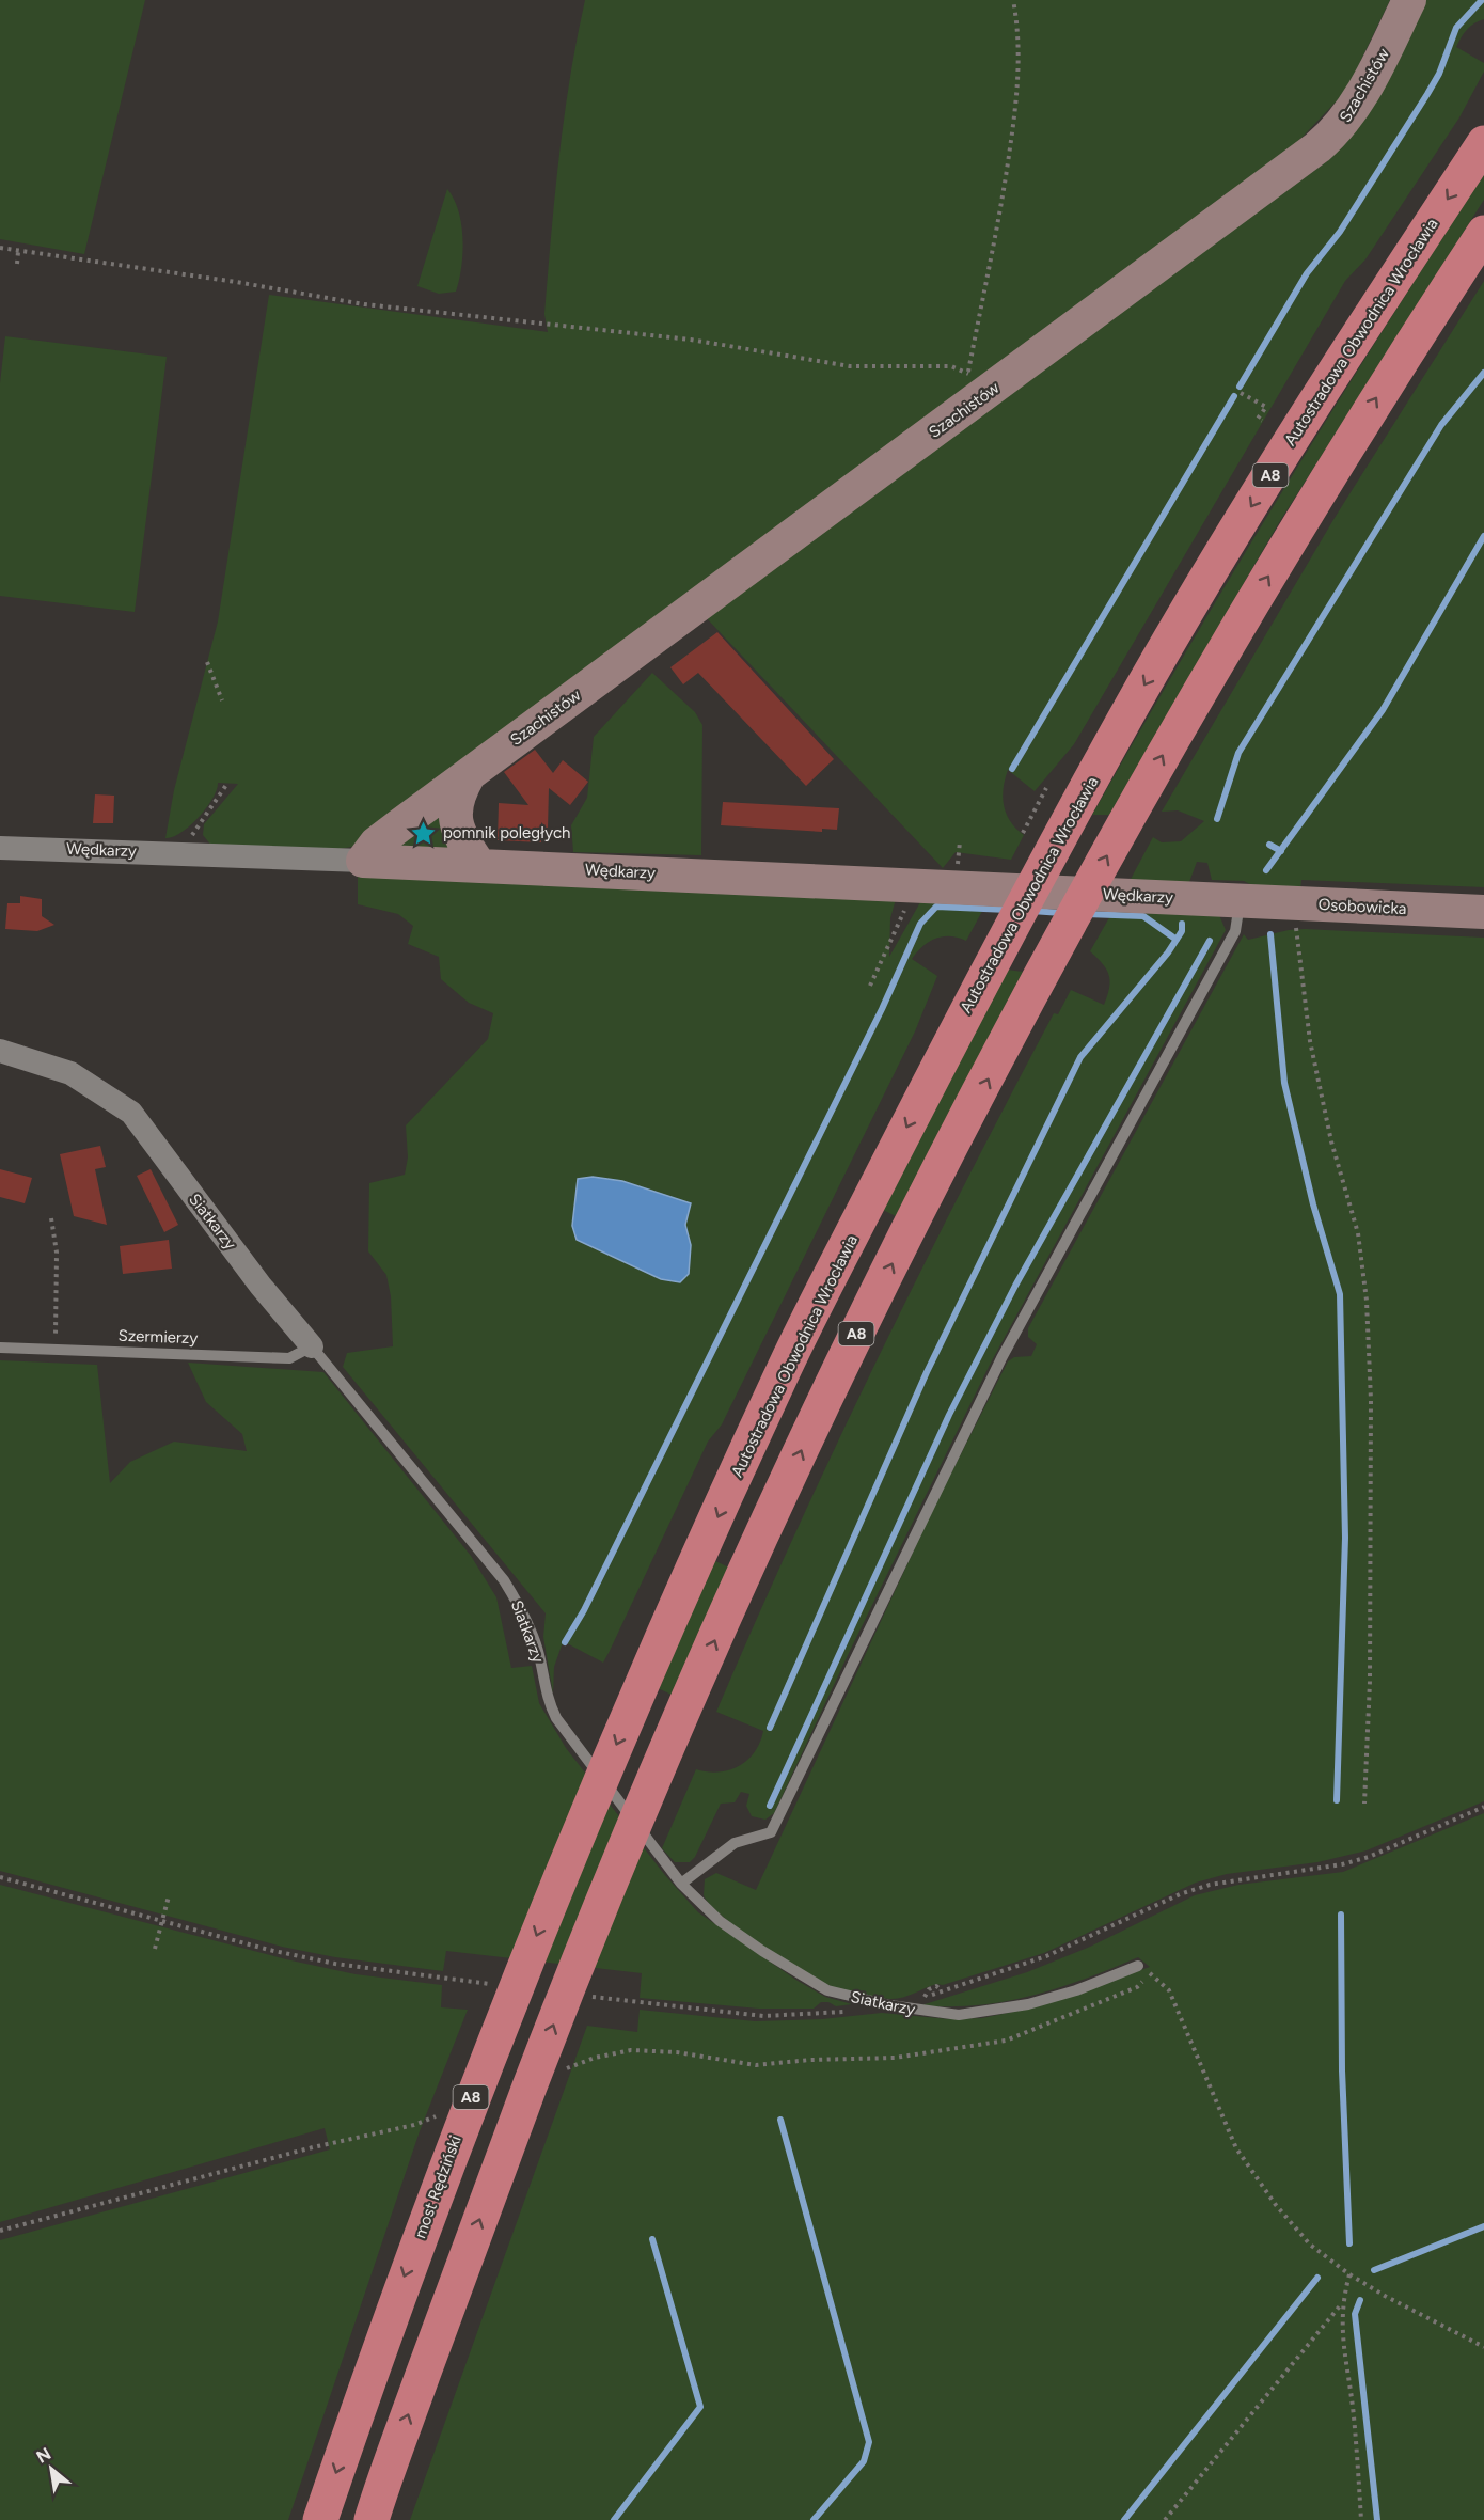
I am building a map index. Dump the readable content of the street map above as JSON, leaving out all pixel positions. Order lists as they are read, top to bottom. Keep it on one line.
{"streets":{"highway":["Autostradowa Obwodnica Wrocławia","A8","most Rędziński"],"street":["Szachistów","Wędkarzy","Osobowicka","Siatkarzy"],"lane":["Szermierzy"]},"crossings":[["Szachistów","Wędkarzy"],["Autostradowa Obwodnica Wrocławia","most Rędziński"],["Wędkarzy","Osobowicka"],["Siatkarzy","Szermierzy"]],"places":{"place":["pomnik poległych"]},"north":"top left"}
